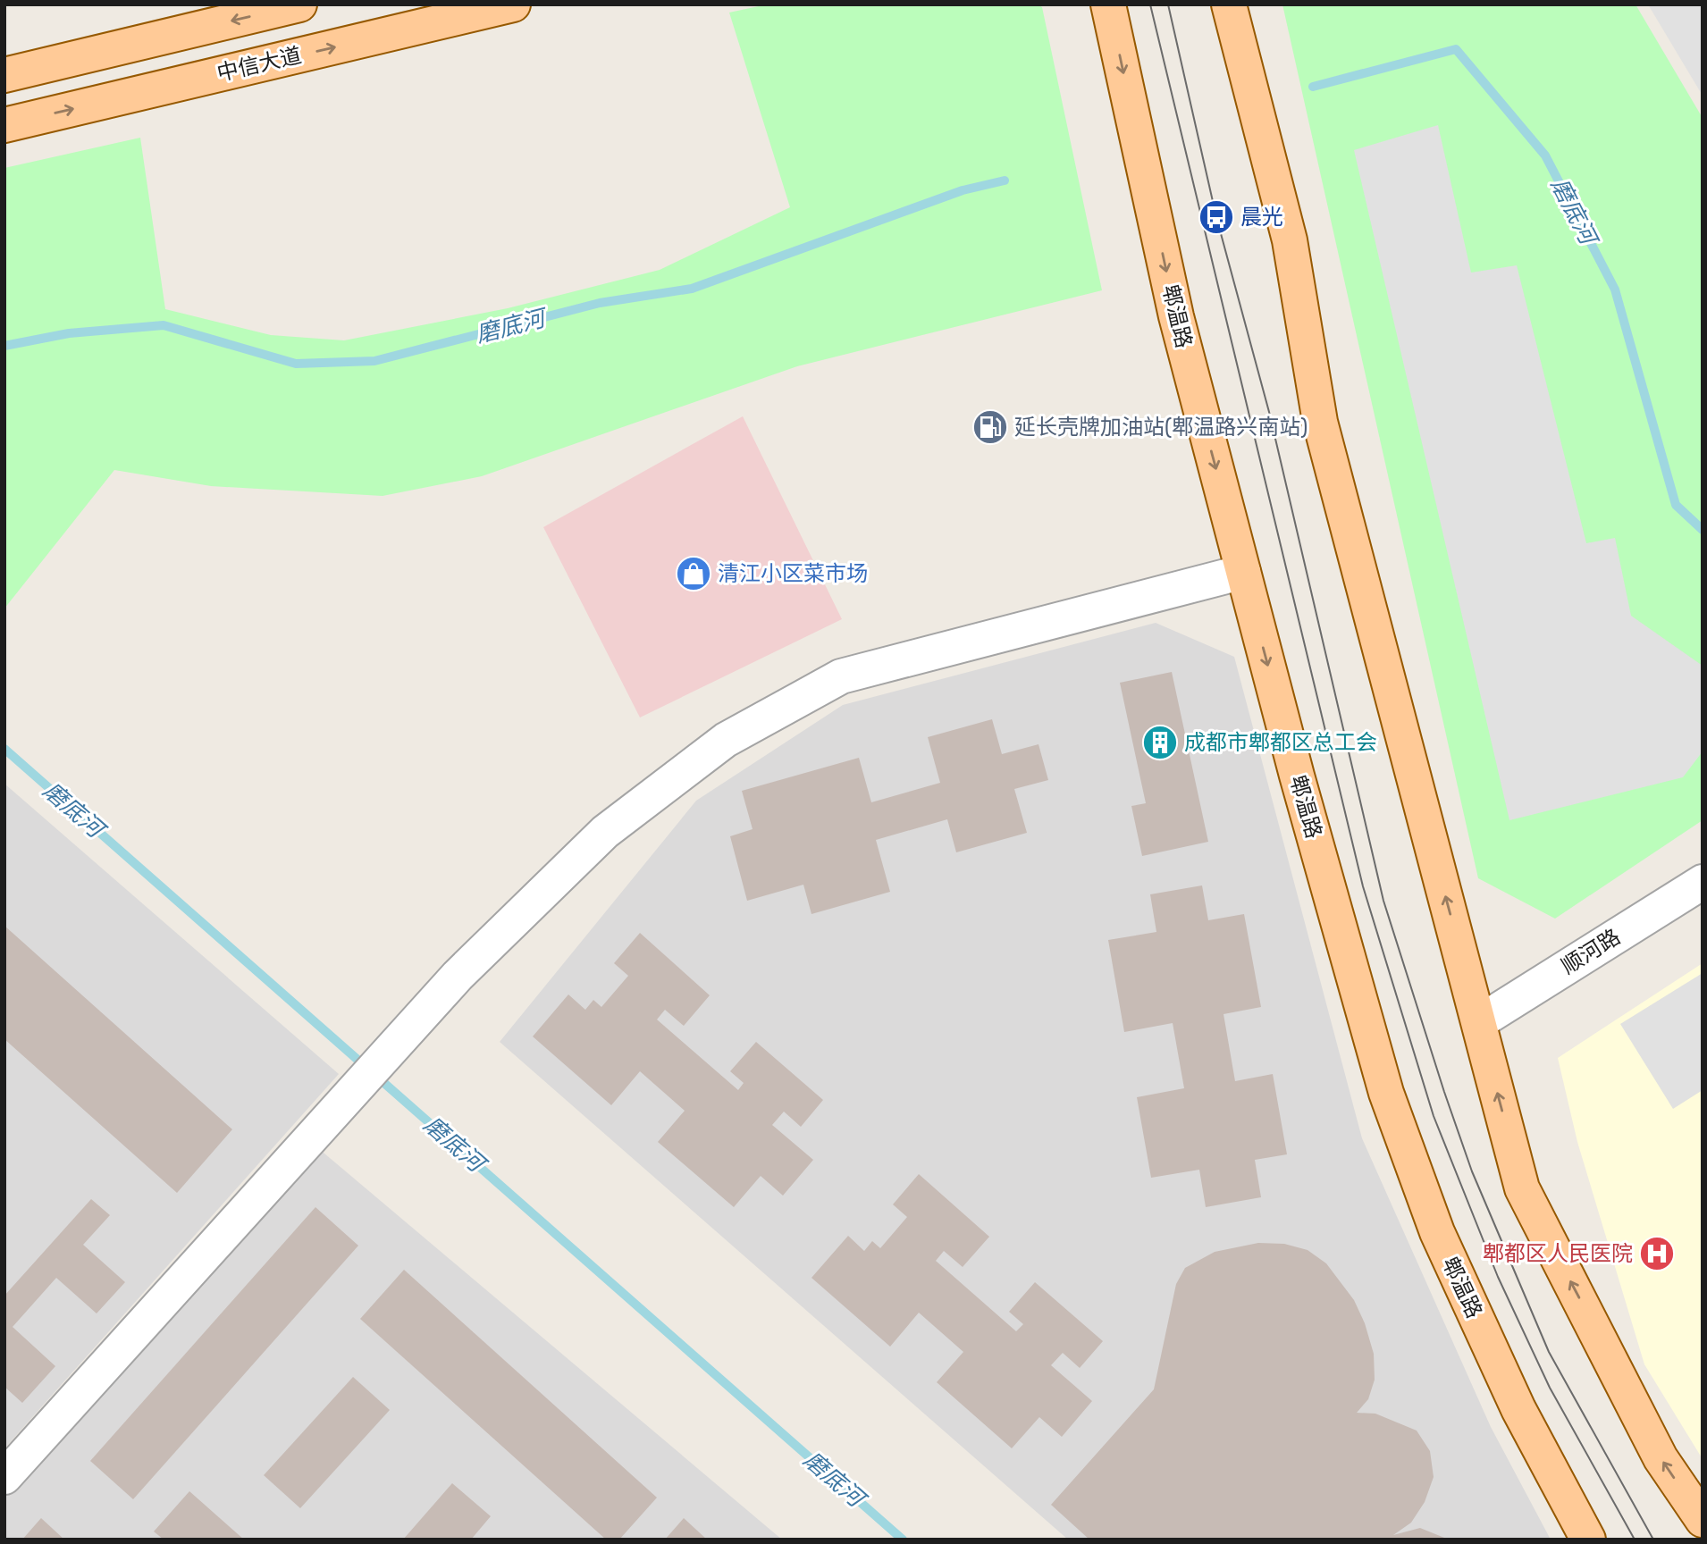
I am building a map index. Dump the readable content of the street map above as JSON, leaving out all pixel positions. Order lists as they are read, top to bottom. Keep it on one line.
{"streets":{"main road":["中信大道","郫温路"],"street":["顺河路"]},"water":["磨底河"],"places":{"bus stop":["晨光"],"fuel station":["延长壳牌加油站(郫温路兴南站)"],"shop":["清江小区菜市场"],"building":["成都市郫都区总工会"],"hospital":["郫都区人民医院"]}}
